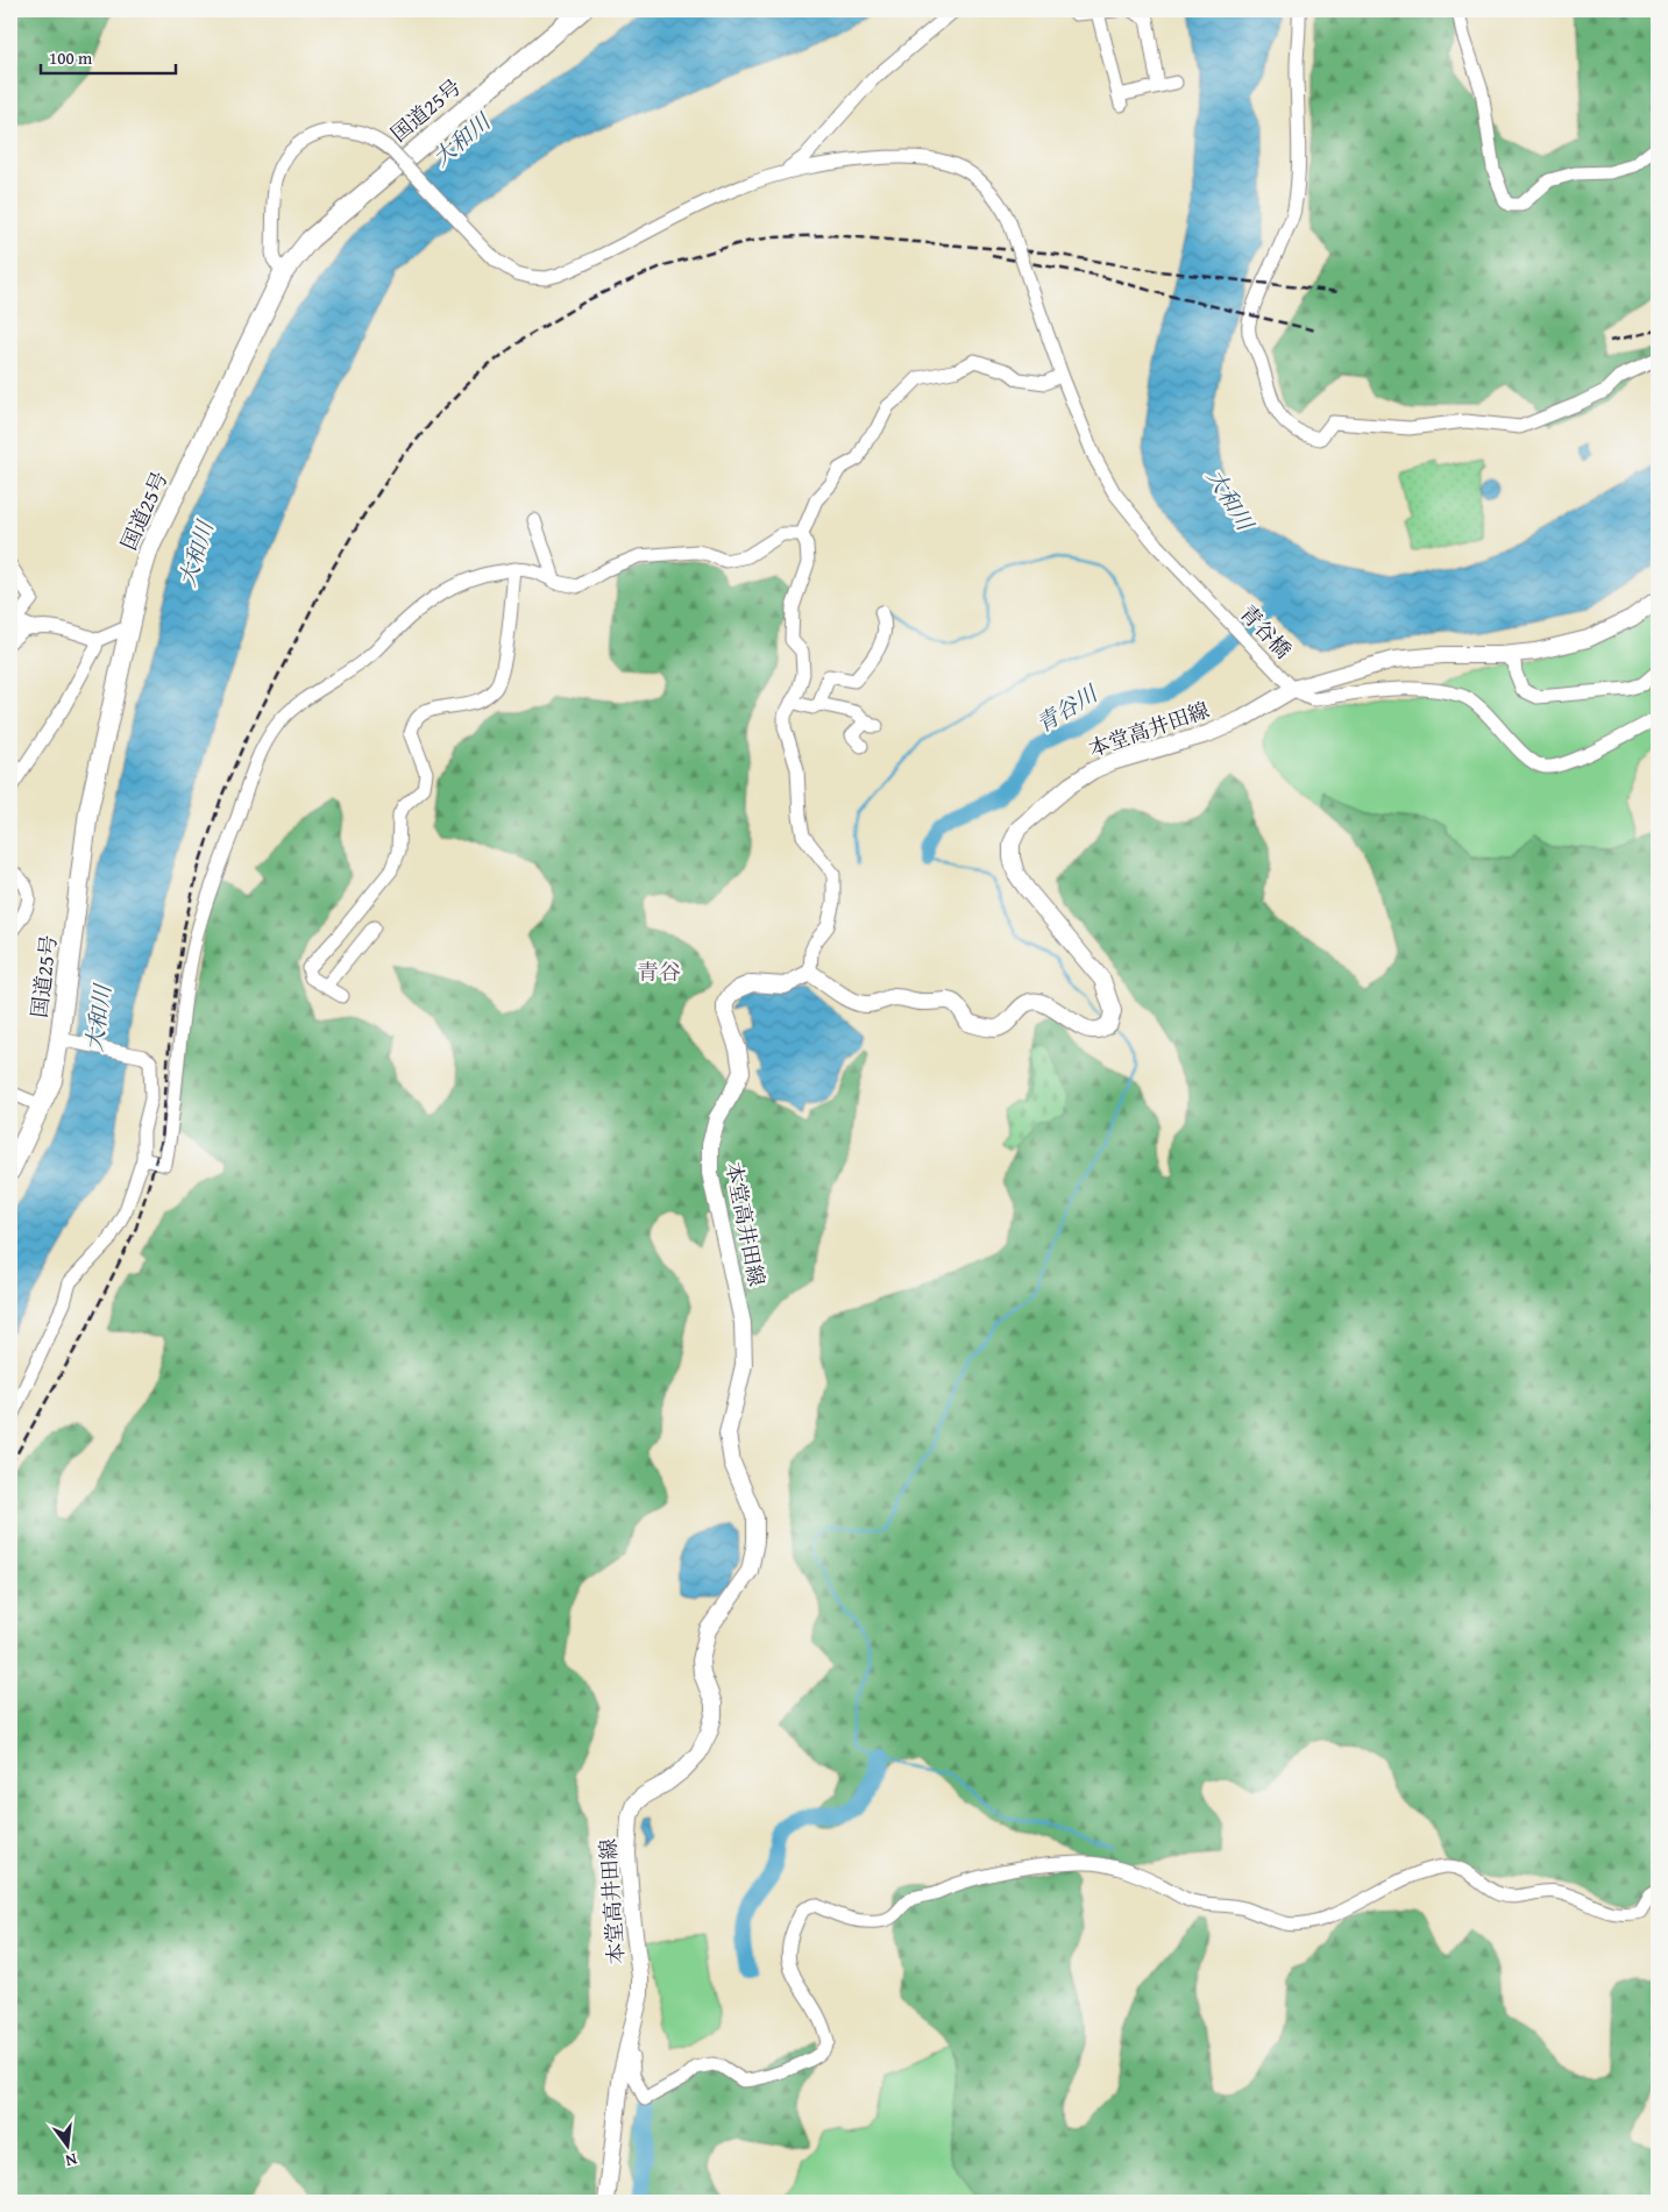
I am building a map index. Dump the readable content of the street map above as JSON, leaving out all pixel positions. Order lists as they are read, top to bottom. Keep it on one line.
{"streets":{"highway":["国道25号"],"main road":["本堂高井田線"],"street":["青谷橋"]},"crossings":[["青谷橋","本堂高井田線"]],"districts":["青谷"],"water":["大和川","青谷川"],"scale_bar":"100 m","north":"bottom"}
